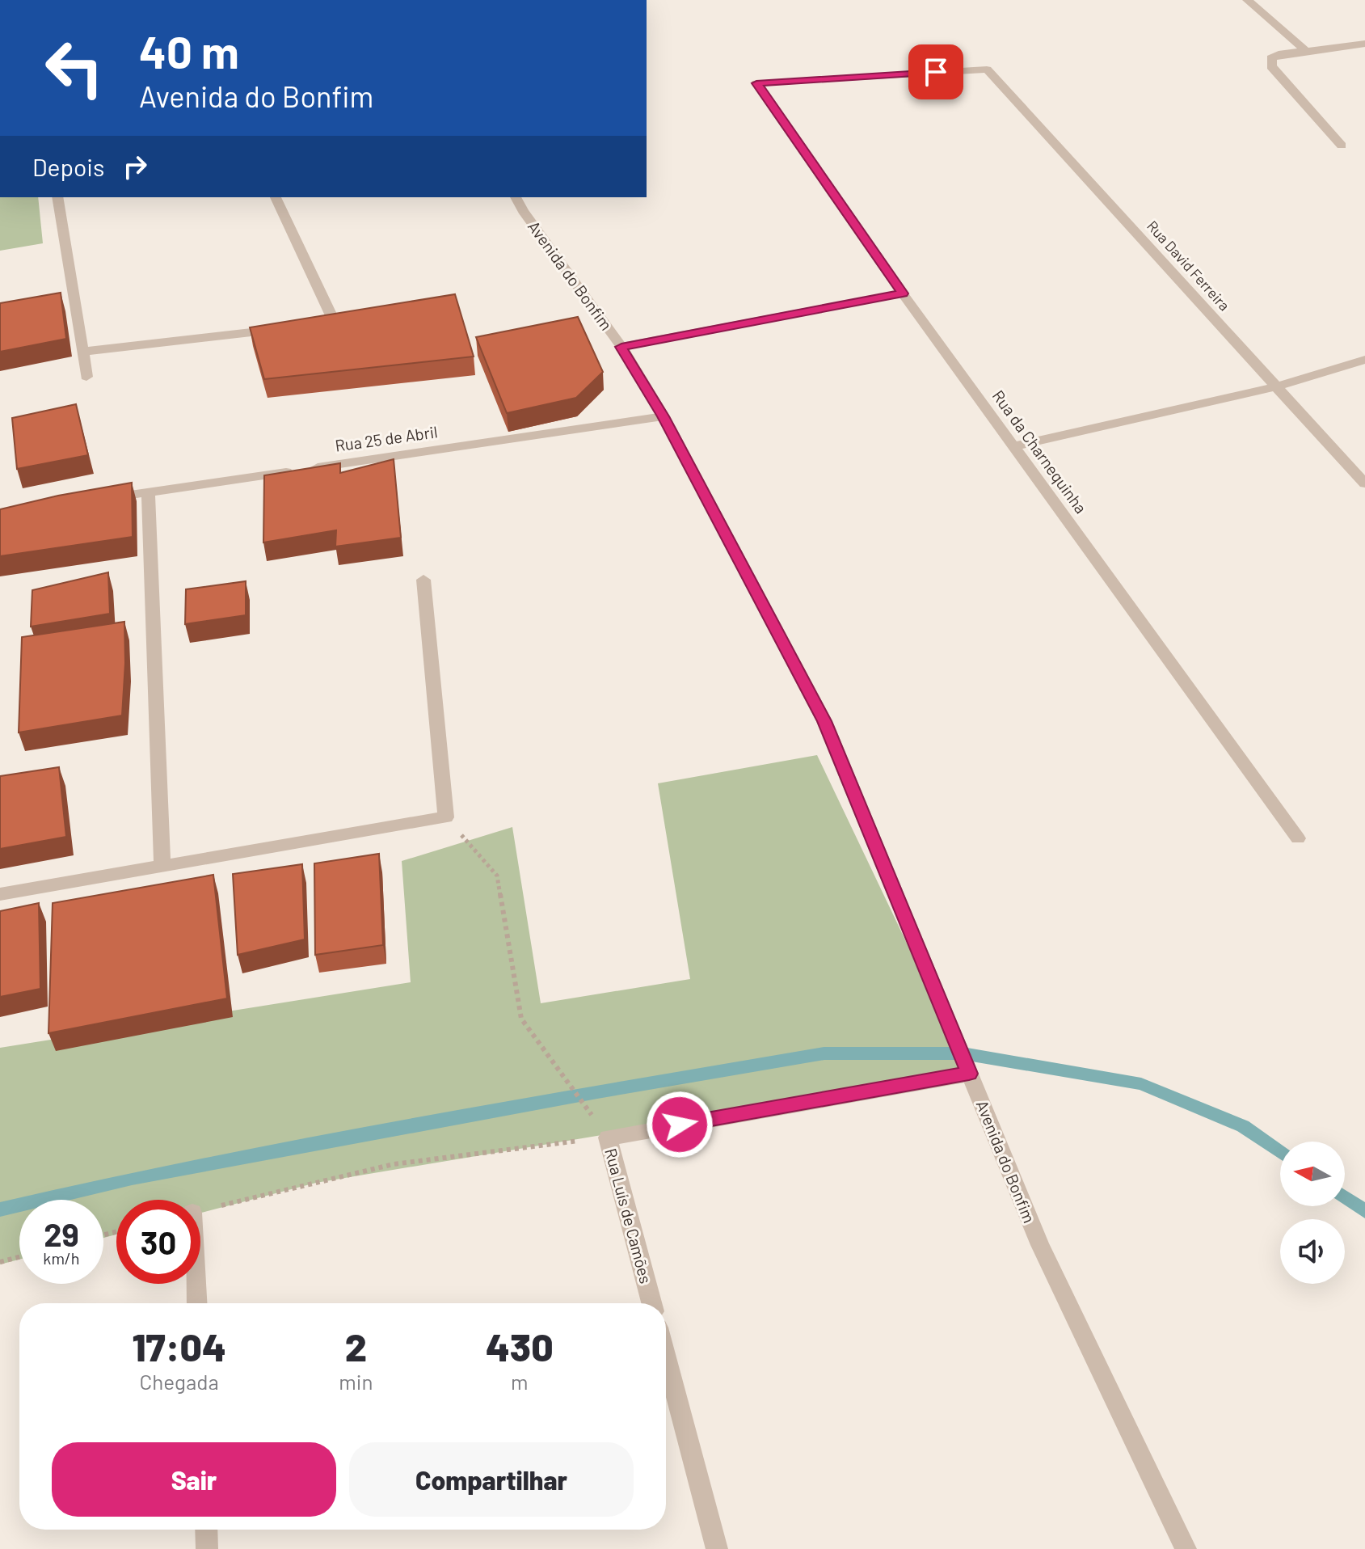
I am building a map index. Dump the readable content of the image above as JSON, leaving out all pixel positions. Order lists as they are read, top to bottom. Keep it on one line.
{"streets":{"street":["Rua David Ferreira","Avenida do Bonfim","Rua 25 de Abril","Rua da Charnequinha","Rua Luís de Camões"]},"crossings":[["Rua David Ferreira","Rua da Charnequinha"],["Avenida do Bonfim","Rua 25 de Abril"],["Avenida do Bonfim","Rua Luís de Camões"]],"north":"left","page":{"turn":["40 m","Avenida do Bonfim"],"then":"Depois","speed":"29 km/h","limit":"30","eta":["17:04","Chegada","2","min","430","m"],"buttons":["Sair","Compartilhar"]}}
